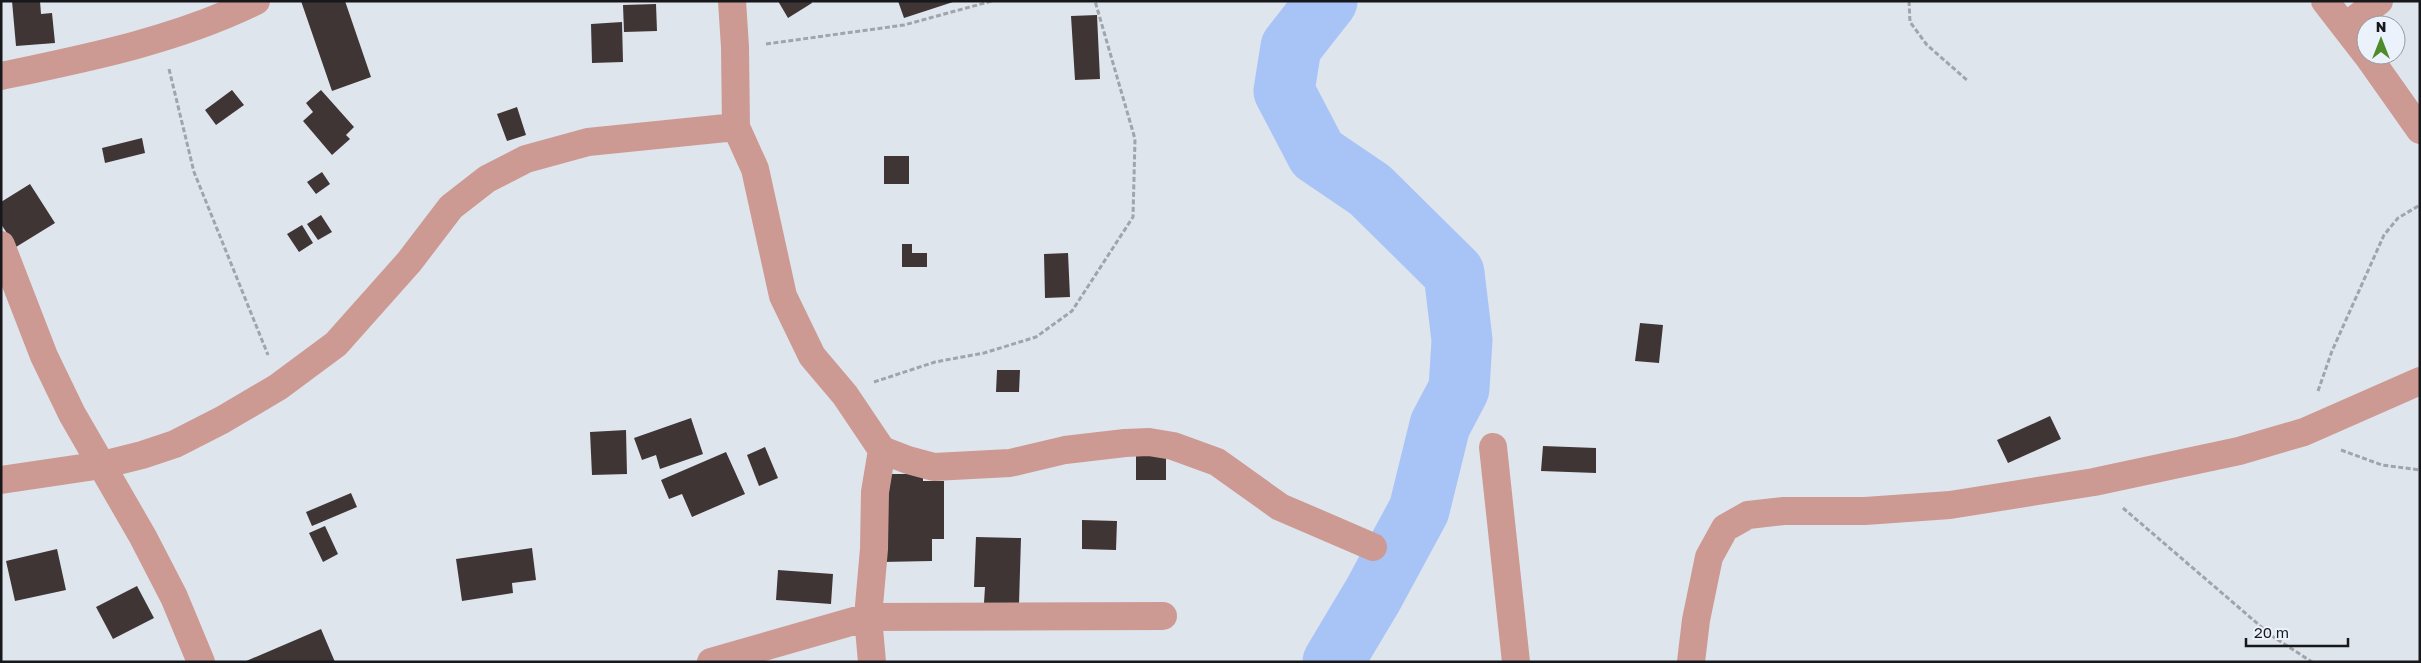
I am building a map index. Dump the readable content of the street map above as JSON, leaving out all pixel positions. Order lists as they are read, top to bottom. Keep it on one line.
{"scale_bar":"20 m","north":"top"}
